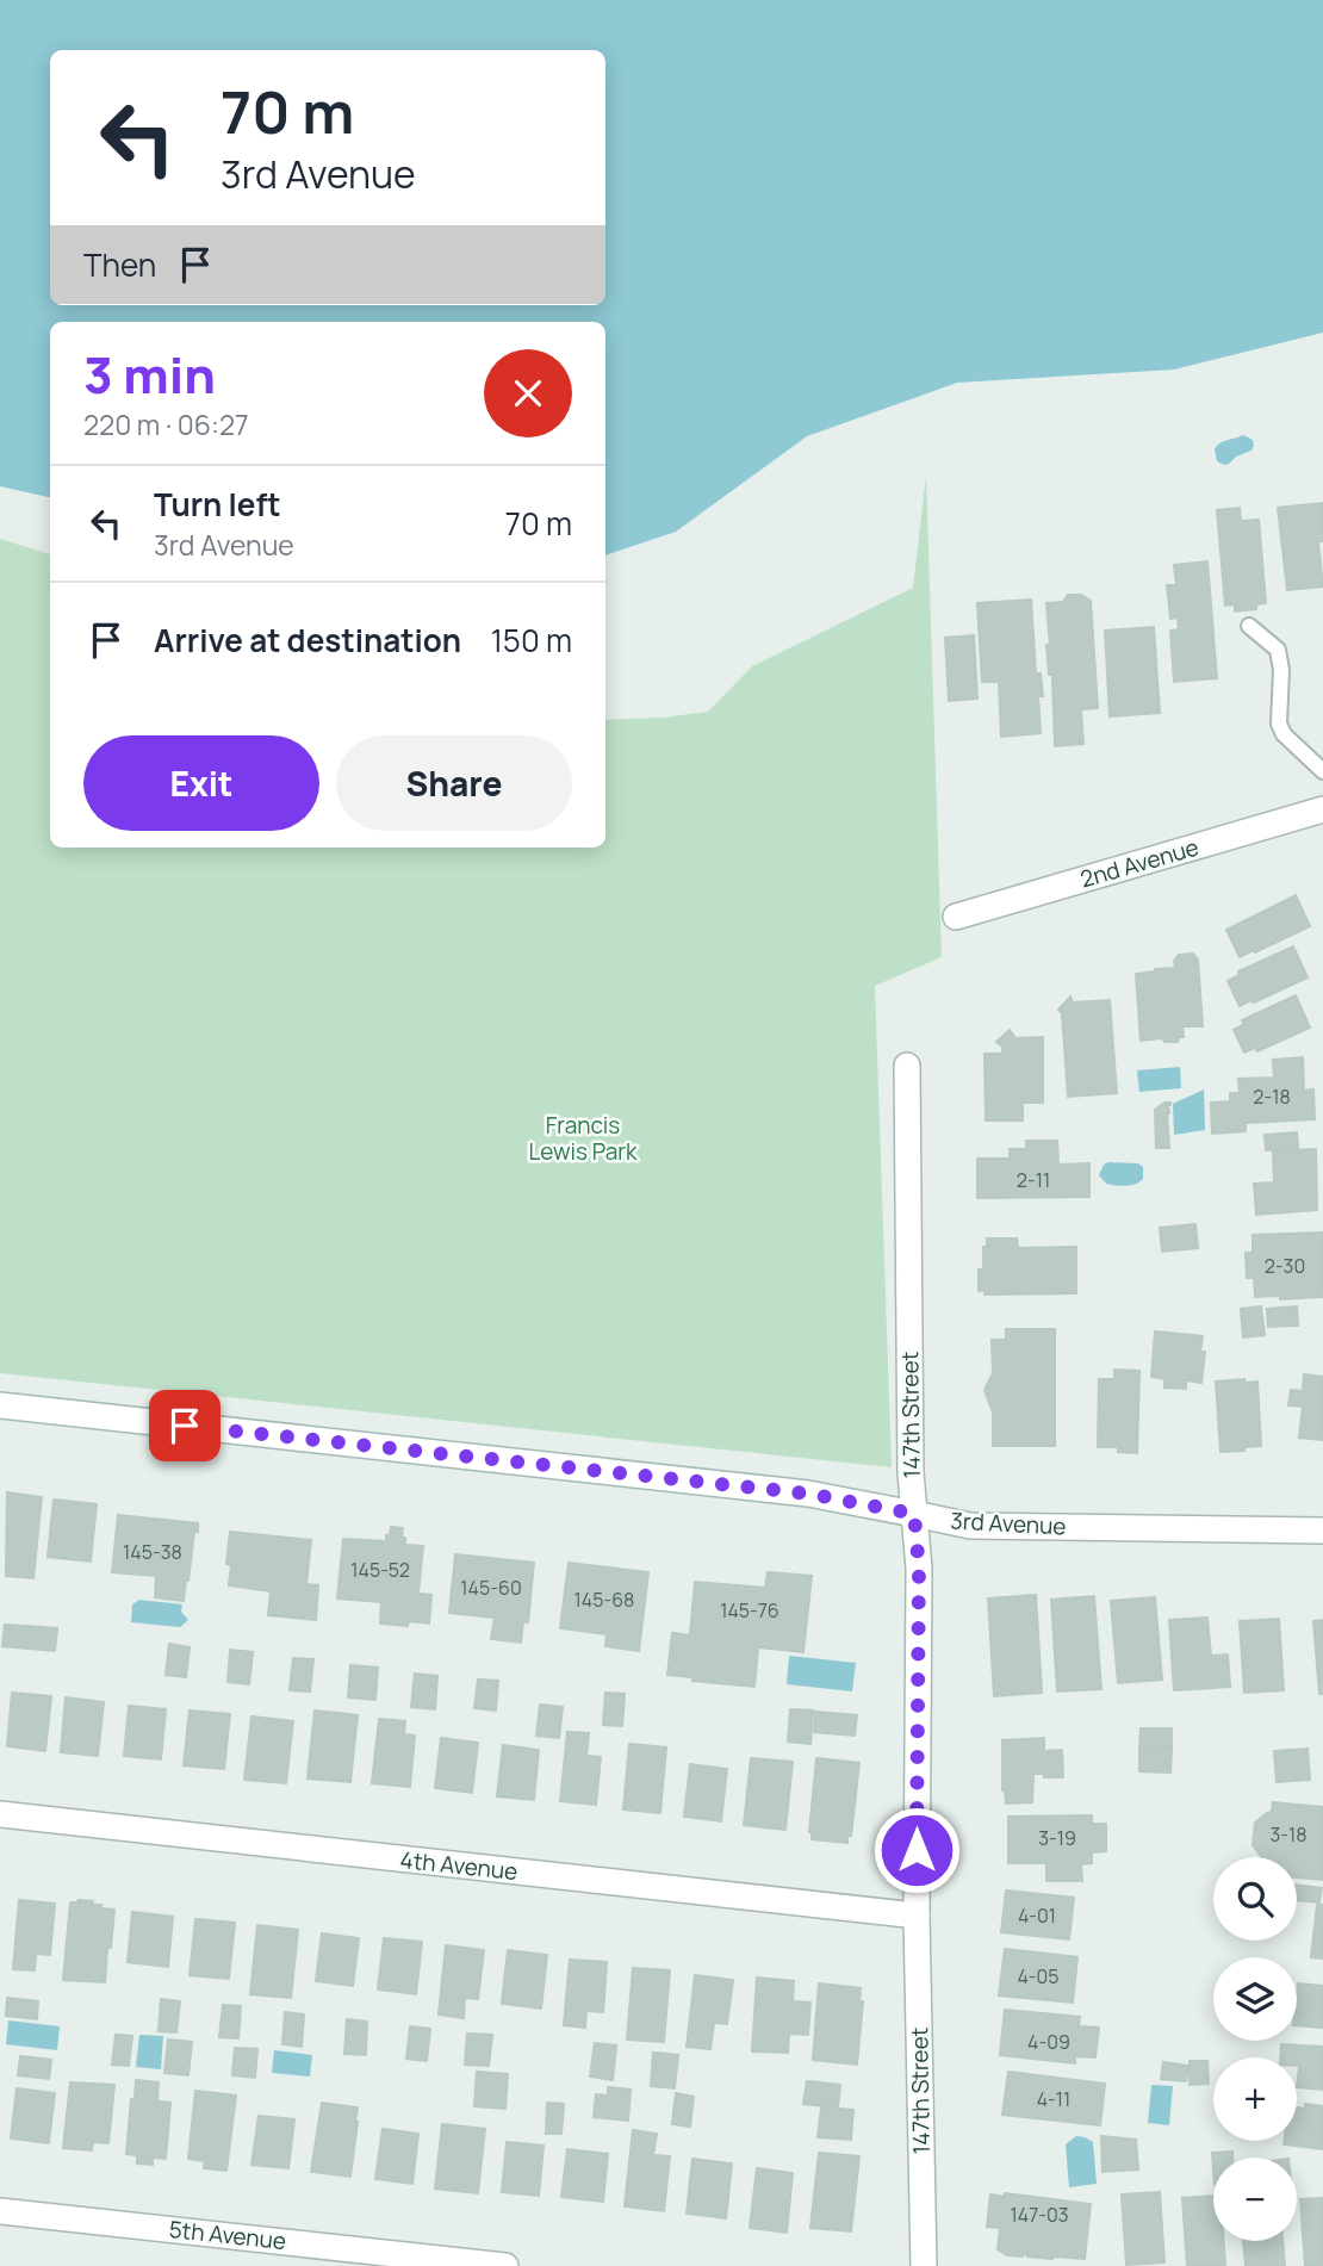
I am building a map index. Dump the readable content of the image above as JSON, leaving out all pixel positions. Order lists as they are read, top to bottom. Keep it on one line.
{"streets":{"street":["2nd Avenue","147th Street","3rd Avenue","4th Avenue","5th Avenue"]},"crossings":[["147th Street","3rd Avenue"],["147th Street","4th Avenue"]],"parks":["Francis Lewis Park"],"house_numbers":["2-18","2-11","2-30","145-38","145-52","145-60","145-68","145-76","3-18","3-19","4-01","4-05","4-09","4-11","147-03"],"page":{"turn":["70 m","3rd Avenue"],"then":"Then","heading":["3 min","220 m · 06:27"],"list":[{"name":"Turn left","note":"3rd Avenue","value":"70 m"},{"name":"Arrive at destination","value":"150 m"}],"buttons":["Exit","Share"],"map_buttons":["+","−"]}}
